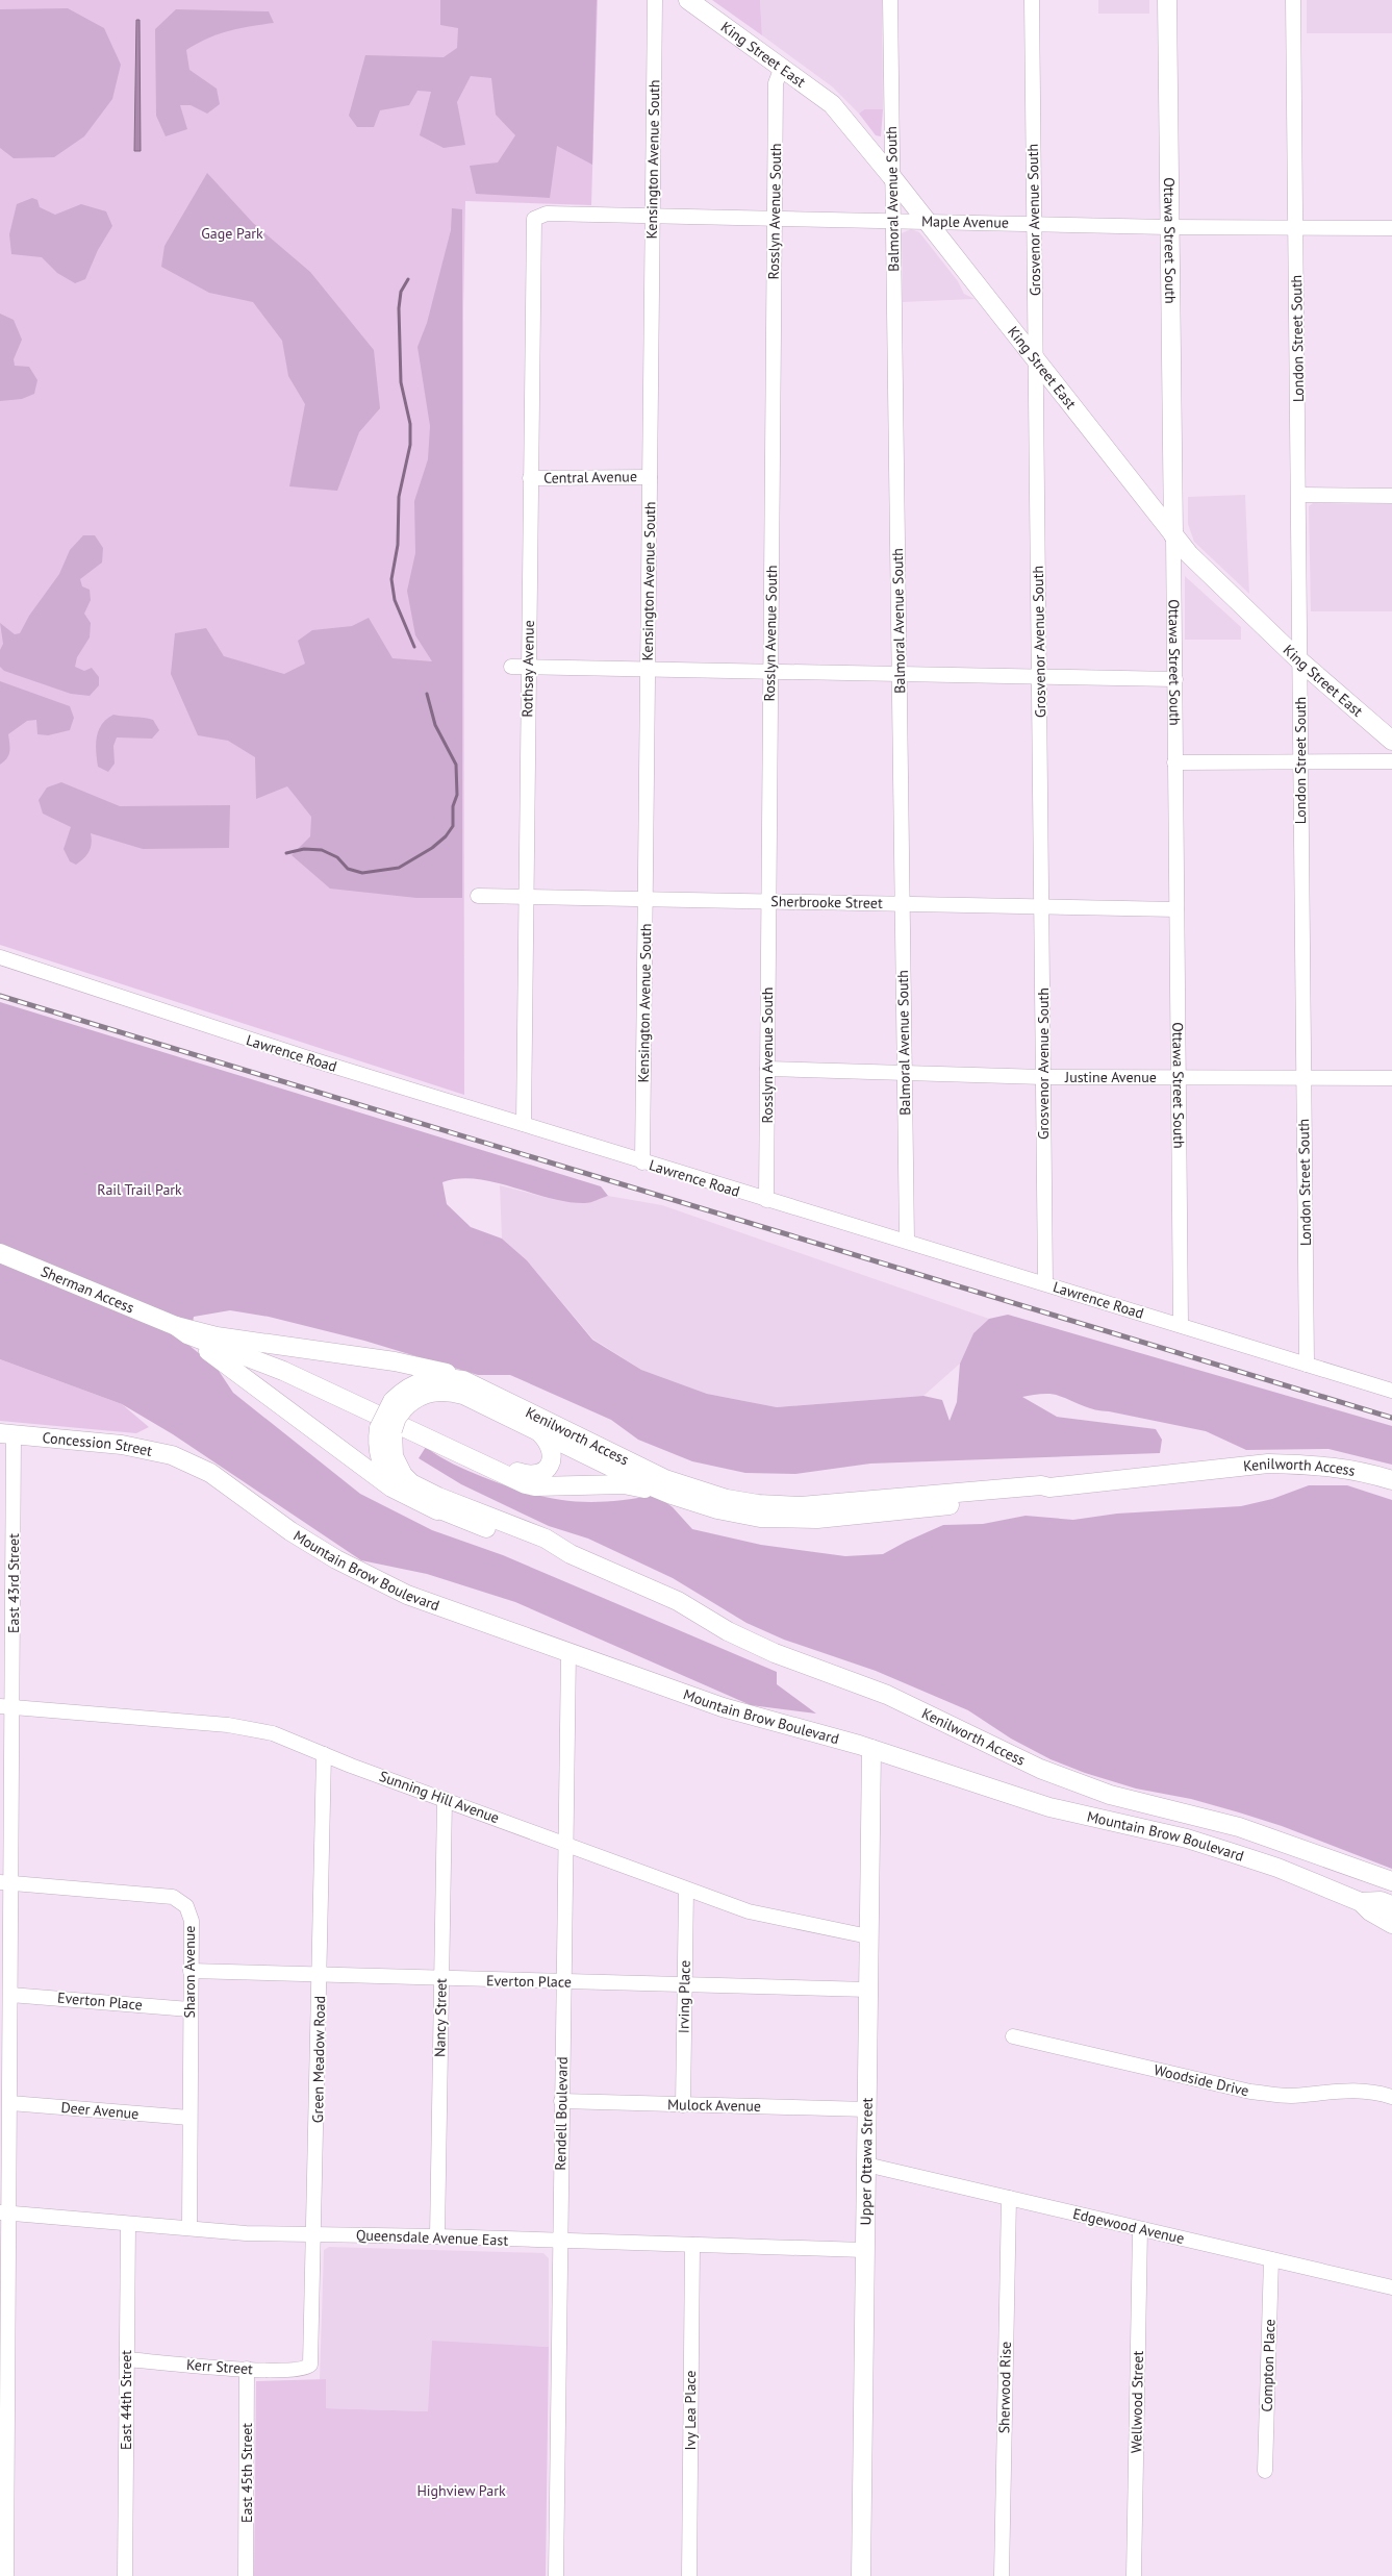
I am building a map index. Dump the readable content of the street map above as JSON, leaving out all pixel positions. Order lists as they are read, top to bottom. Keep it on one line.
{"streets":{"main road":["King Street East","Ottawa Street South","Sherman Access","Kenilworth Access","Concession Street","Mountain Brow Boulevard","Upper Ottawa Street"],"street":["Kensington Avenue South","Balmoral Avenue South","Rosslyn Avenue South","Grosvenor Avenue South","Maple Avenue","London Street South","Central Avenue","Rothsay Avenue","Sherbrooke Street","Lawrence Road","Justine Avenue","East 43rd Street","Sunning Hill Avenue","Sharon Avenue","Everton Place","Irving Place","Nancy Street","Green Meadow Road","Woodside Drive","Mulock Avenue","Deer Avenue","Rendell Boulevard","Edgewood Avenue","Queensdale Avenue East","Compton Place","Kerr Street","Sherwood Rise","East 44th Street","Wellwood Street","Ivy Lea Place","East 45th Street"]},"crossings":[["King Street East","Balmoral Avenue South"],["King Street East","Rosslyn Avenue South"],["King Street East","Grosvenor Avenue South"],["King Street East","Maple Avenue"],["King Street East","Ottawa Street South"],["King Street East","London Street South"],["Kensington Avenue South","Maple Avenue"],["Kensington Avenue South","Central Avenue"],["Kensington Avenue South","Sherbrooke Street"],["Kensington Avenue South","Lawrence Road"],["Balmoral Avenue South","Maple Avenue"],["Balmoral Avenue South","Sherbrooke Street"],["Balmoral Avenue South","Lawrence Road"],["Balmoral Avenue South","Justine Avenue"],["Rosslyn Avenue South","Maple Avenue"],["Rosslyn Avenue South","Sherbrooke Street"],["Rosslyn Avenue South","Lawrence Road"],["Rosslyn Avenue South","Justine Avenue"],["Grosvenor Avenue South","Maple Avenue"],["Grosvenor Avenue South","Sherbrooke Street"],["Grosvenor Avenue South","Lawrence Road"],["Grosvenor Avenue South","Justine Avenue"],["Maple Avenue","Ottawa Street South"],["Maple Avenue","London Street South"],["Maple Avenue","Rothsay Avenue"],["Ottawa Street South","Sherbrooke Street"],["Ottawa Street South","Lawrence Road"],["Ottawa Street South","Justine Avenue"],["London Street South","Lawrence Road"],["London Street South","Justine Avenue"],["Central Avenue","Rothsay Avenue"],["Rothsay Avenue","Sherbrooke Street"],["Rothsay Avenue","Lawrence Road"],["Concession Street","Mountain Brow Boulevard"],["Concession Street","East 43rd Street"],["Mountain Brow Boulevard","Rendell Boulevard"],["Mountain Brow Boulevard","Upper Ottawa Street"],["East 43rd Street","Sunning Hill Avenue"],["East 43rd Street","Sharon Avenue"],["East 43rd Street","Everton Place"],["East 43rd Street","Deer Avenue"],["East 43rd Street","Queensdale Avenue East"],["Sunning Hill Avenue","Irving Place"],["Sunning Hill Avenue","Nancy Street"],["Sunning Hill Avenue","Green Meadow Road"],["Sunning Hill Avenue","Rendell Boulevard"],["Sunning Hill Avenue","Upper Ottawa Street"],["Sharon Avenue","Everton Place"],["Sharon Avenue","Deer Avenue"],["Sharon Avenue","Queensdale Avenue East"],["Everton Place","Irving Place"],["Everton Place","Nancy Street"],["Everton Place","Green Meadow Road"],["Everton Place","Rendell Boulevard"],["Everton Place","Upper Ottawa Street"],["Irving Place","Mulock Avenue"],["Nancy Street","Queensdale Avenue East"],["Green Meadow Road","Queensdale Avenue East"],["Green Meadow Road","Kerr Street"],["Mulock Avenue","Rendell Boulevard"],["Mulock Avenue","Upper Ottawa Street"],["Rendell Boulevard","Queensdale Avenue East"],["Upper Ottawa Street","Edgewood Avenue"],["Upper Ottawa Street","Queensdale Avenue East"],["Edgewood Avenue","Compton Place"],["Edgewood Avenue","Sherwood Rise"],["Edgewood Avenue","Wellwood Street"],["Queensdale Avenue East","East 44th Street"],["Queensdale Avenue East","Ivy Lea Place"],["Kerr Street","East 44th Street"],["Kerr Street","East 45th Street"]],"parks":["Gage Park","Rail Trail Park","Highview Park"]}
